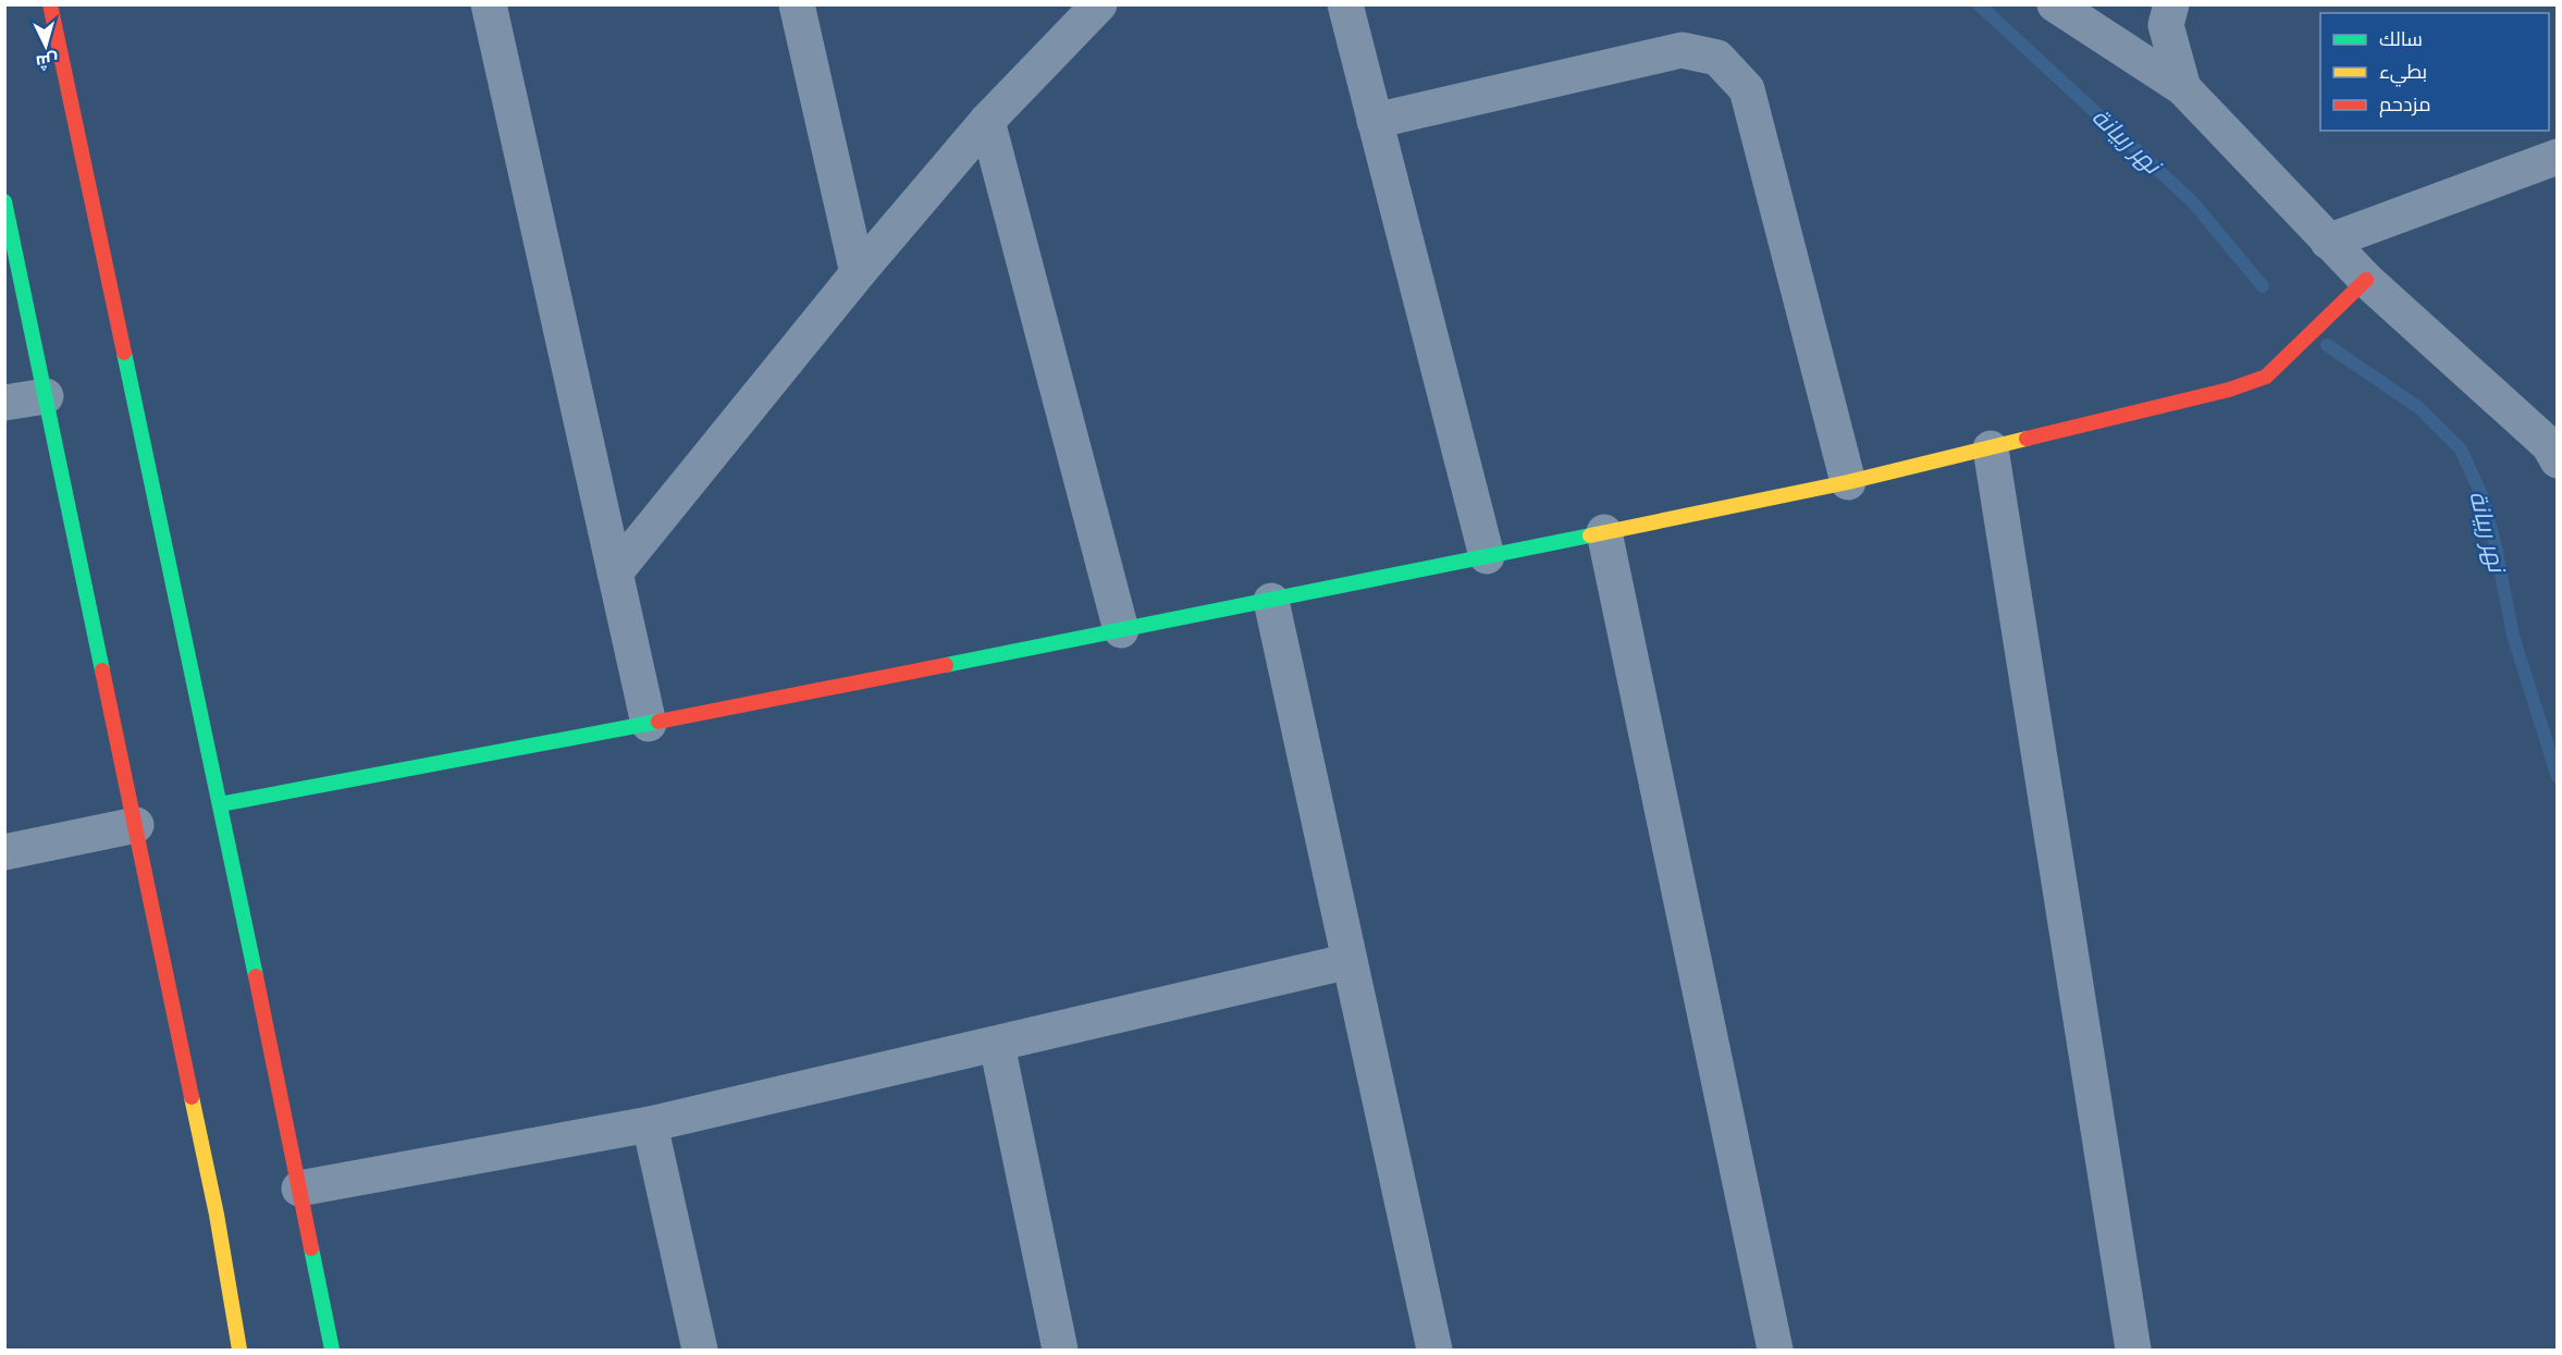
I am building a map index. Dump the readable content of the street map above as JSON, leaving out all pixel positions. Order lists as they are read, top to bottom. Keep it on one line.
{"water":["نهر ربيانة"],"legend":["سالك","بطيء","مزدحم"],"north":"bottom"}
